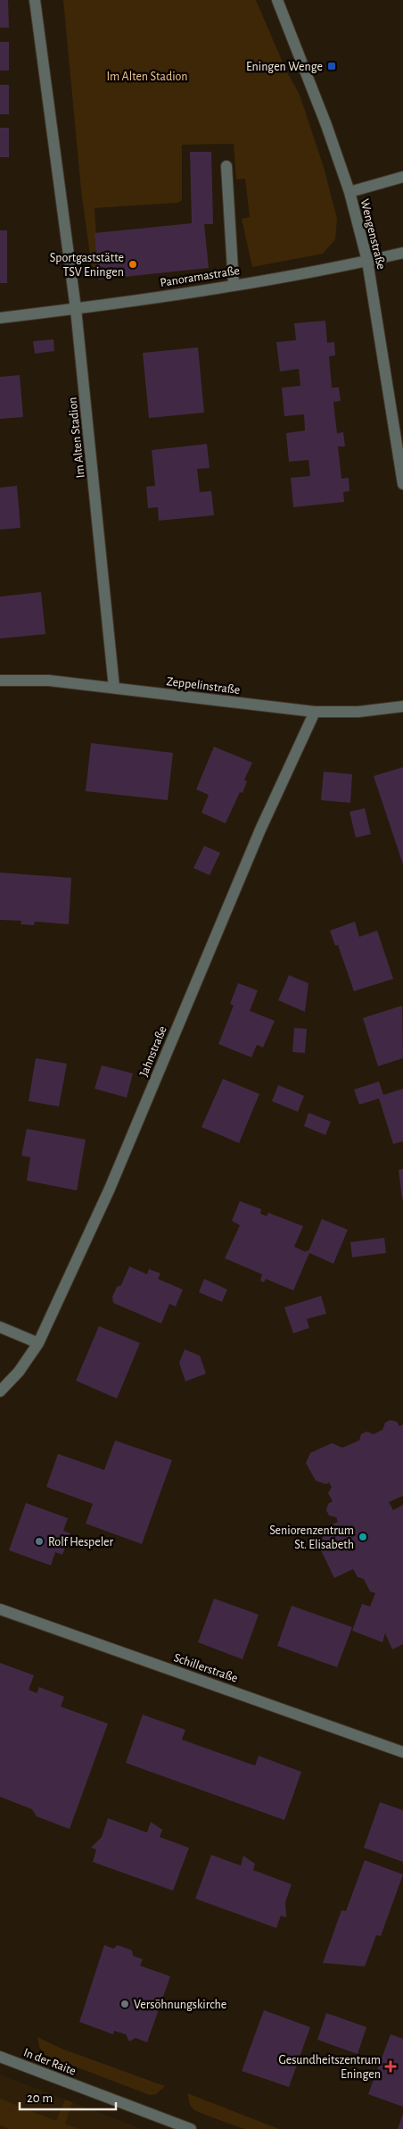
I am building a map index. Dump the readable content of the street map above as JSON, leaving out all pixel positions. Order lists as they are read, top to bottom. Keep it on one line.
{"streets":{"street":["Wengenstraße","Panoramastraße","Im Alten Stadion","Zeppelinstraße","Jahnstraße","Schillerstraße","In der Raite"]},"crossings":[["Wengenstraße","Panoramastraße"],["Panoramastraße","Im Alten Stadion"],["Im Alten Stadion","Zeppelinstraße"],["Zeppelinstraße","Jahnstraße"]],"parks":["Im Alten Stadion"],"places":{"transit":["Eningen Wenge"],"other":["Sportgaststätte TSV Eningen","Seniorenzentrum St. Elisabeth","Rolf Hespeler","Versöhnungskirche"],"health":["Gesundheitszentrum Eningen"]},"scale_bar":"20 m"}
